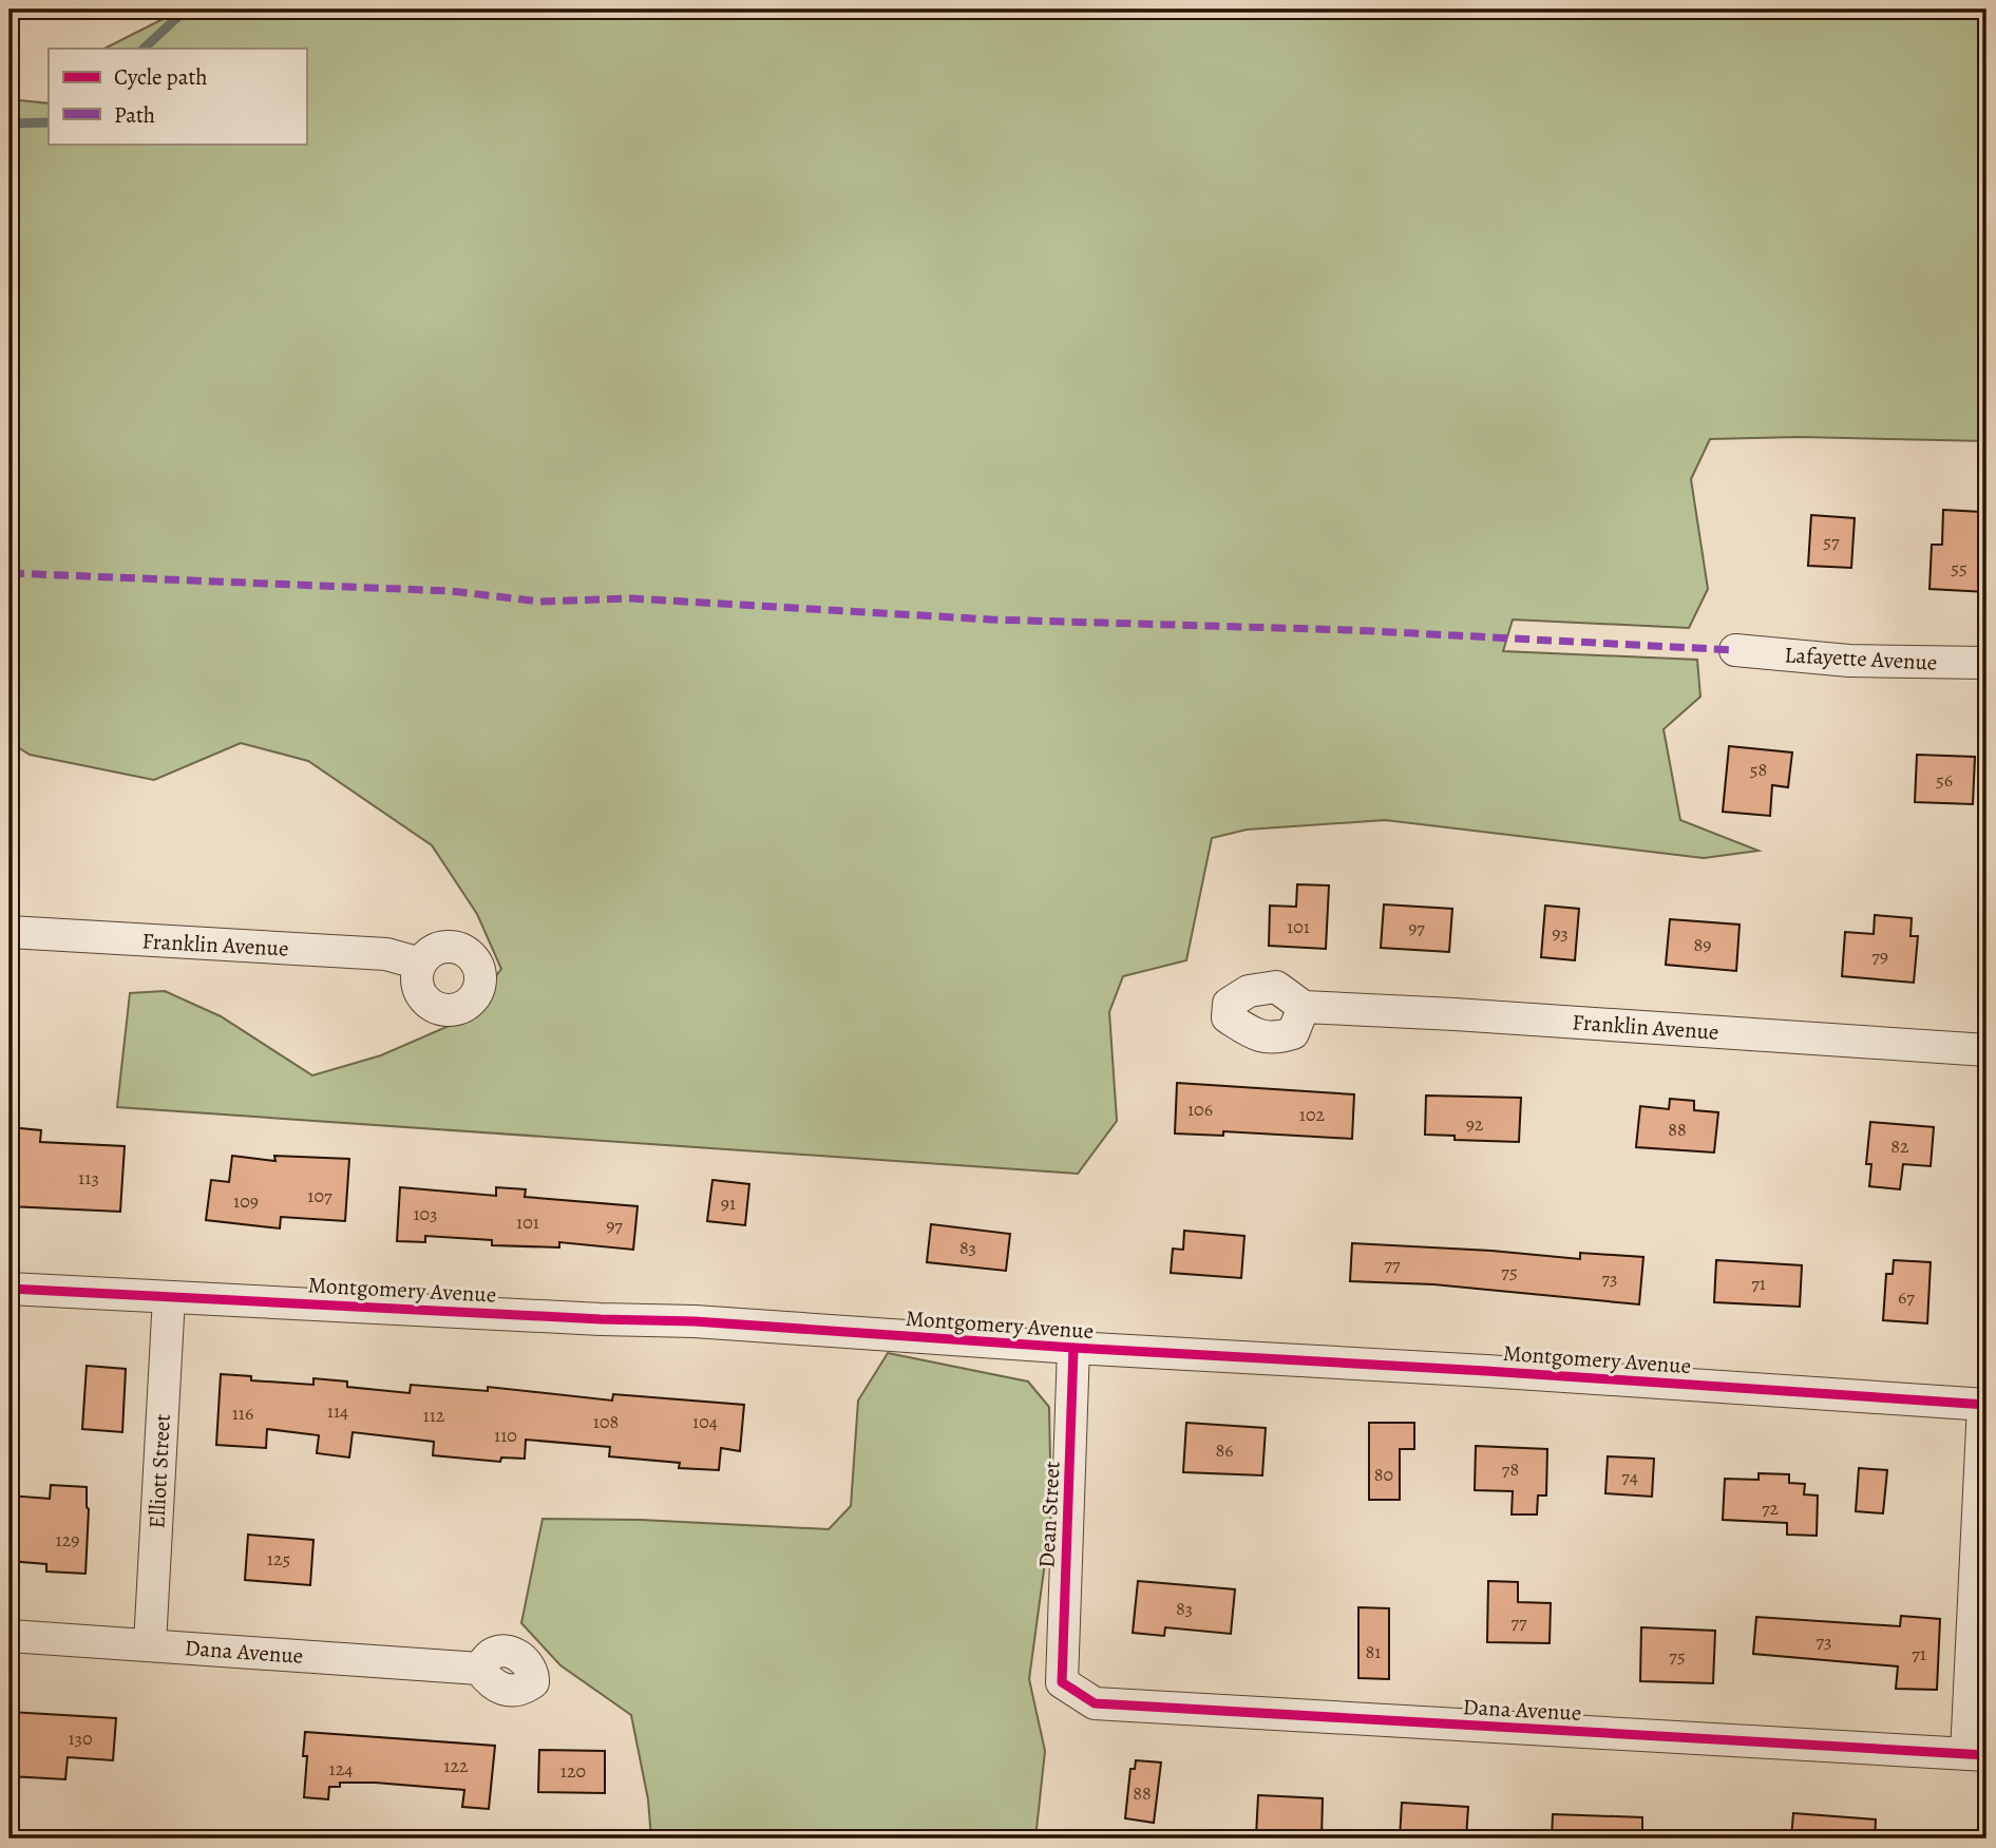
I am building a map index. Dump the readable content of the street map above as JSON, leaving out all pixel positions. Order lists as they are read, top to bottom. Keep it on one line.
{"streets":{"street":["Lafayette Avenue","Franklin Avenue","Montgomery Avenue","Elliott Street","Dean Street","Dana Avenue"]},"crossings":[["Montgomery Avenue","Elliott Street"],["Montgomery Avenue","Dean Street"],["Elliott Street","Dana Avenue"],["Dean Street","Dana Avenue"]],"house_numbers":["57","55","58","56","101","97","93","89","79","106","102","92","88","82","113","107","109","91","103","101","97","83","77","75","73","71","67","114","116","112","108","104","110","86","78","80","74","72","129","125","83","77","73","81","71","75","130","122","124","120","88"],"legend":["Cycle path","Path"]}
